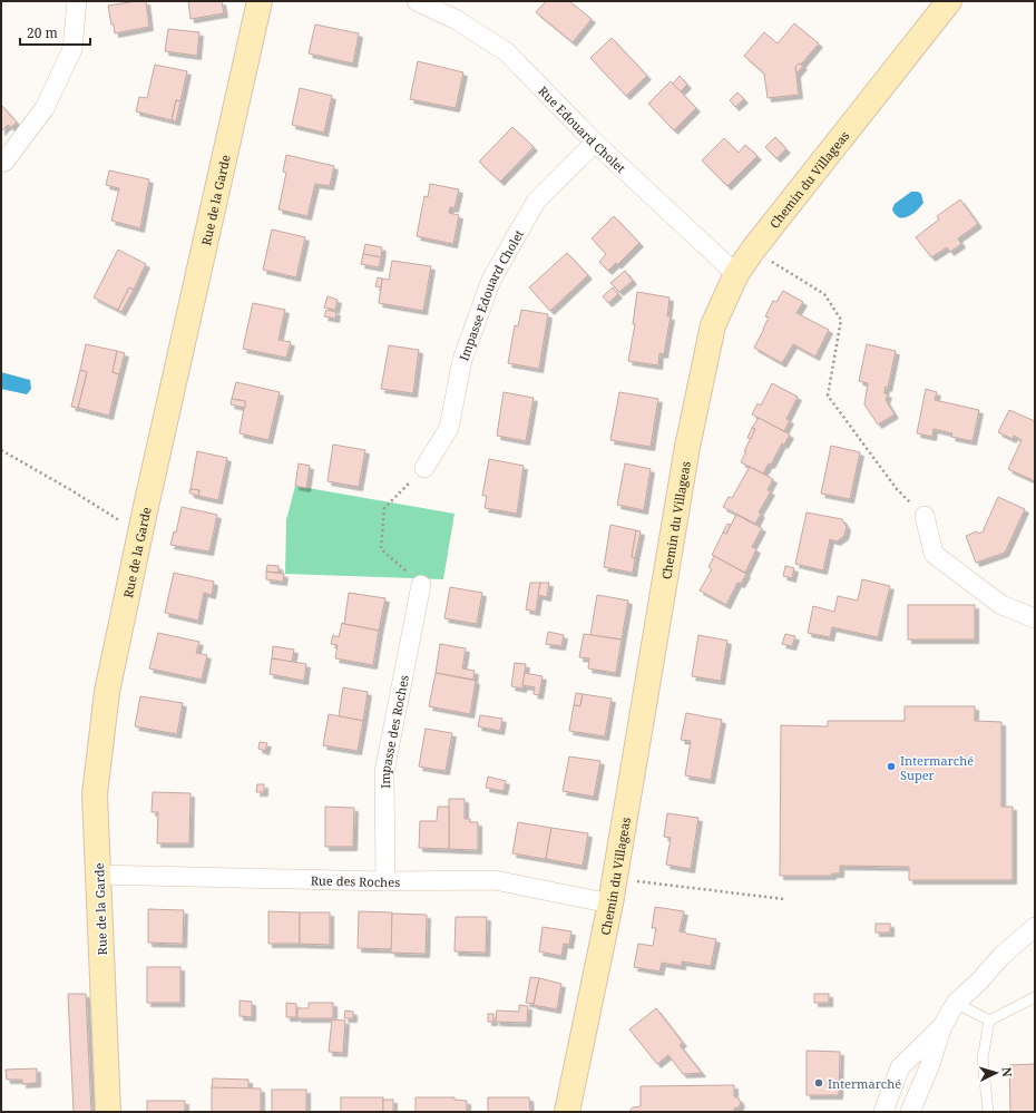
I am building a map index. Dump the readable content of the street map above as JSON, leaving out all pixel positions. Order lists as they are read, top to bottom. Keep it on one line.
{"streets":{"street":["Rue Edouard Cholet","Chemin du Villageas","Rue de la Garde","Impasse Edouard Cholet","Impasse des Roches","Rue des Roches"]},"crossings":[["Rue Edouard Cholet","Chemin du Villageas"],["Rue Edouard Cholet","Impasse Edouard Cholet"],["Chemin du Villageas","Rue des Roches"],["Rue de la Garde","Rue des Roches"],["Impasse des Roches","Rue des Roches"]],"places":["Intermarché Super","Intermarché"],"scale_bar":"20 m","north":"right"}
